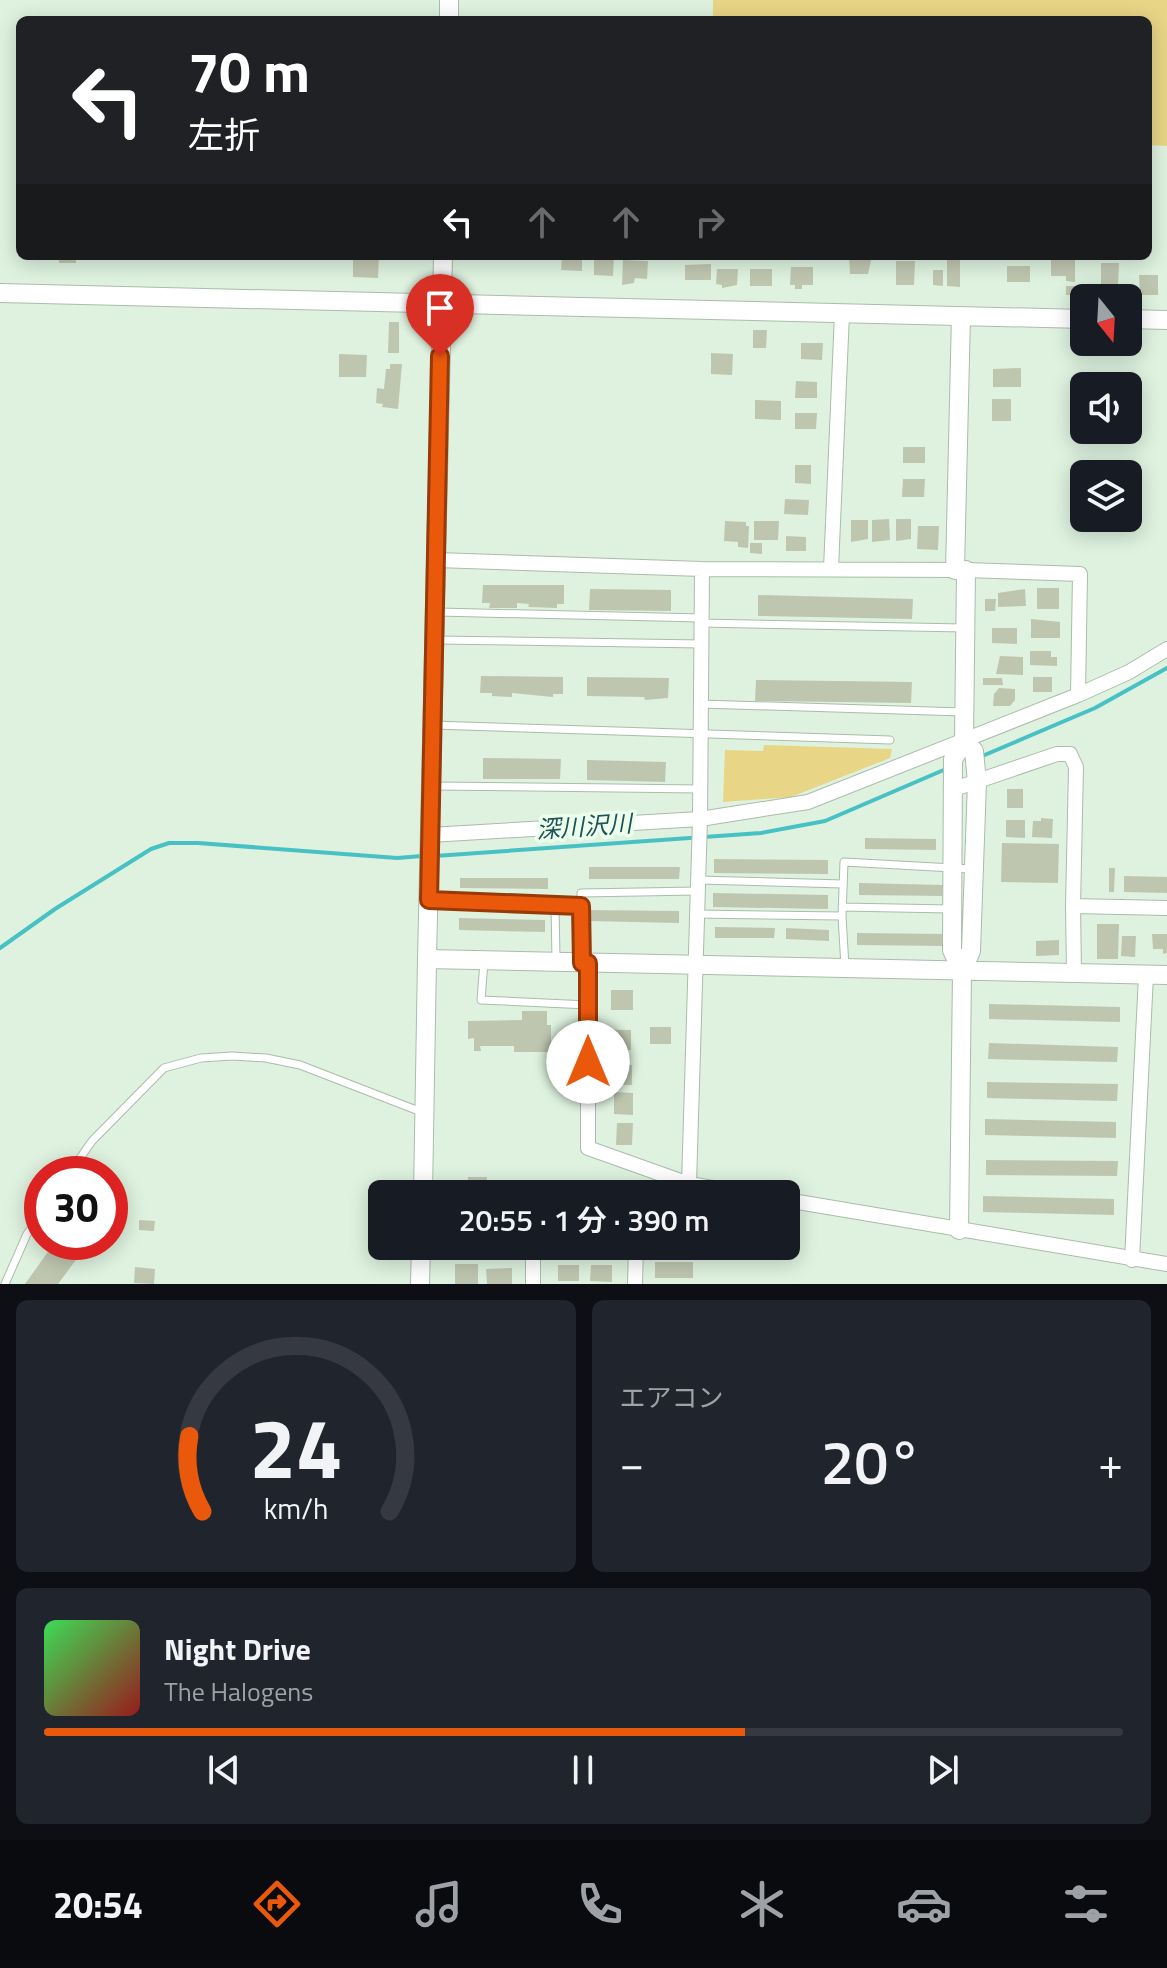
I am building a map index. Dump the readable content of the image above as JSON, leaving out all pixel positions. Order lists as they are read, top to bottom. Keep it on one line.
{"water":["深川沢川"],"north":"bottom","page":{"turn":["70 m","左折"],"limit":"30","trip":"20:55 · 1 分 · 390 m","tile":"エアコン","heat":["−","20°","+"],"song":["Night Drive","The Halogens"],"tabs":"20:54","gauge":["24","km/h"]}}
